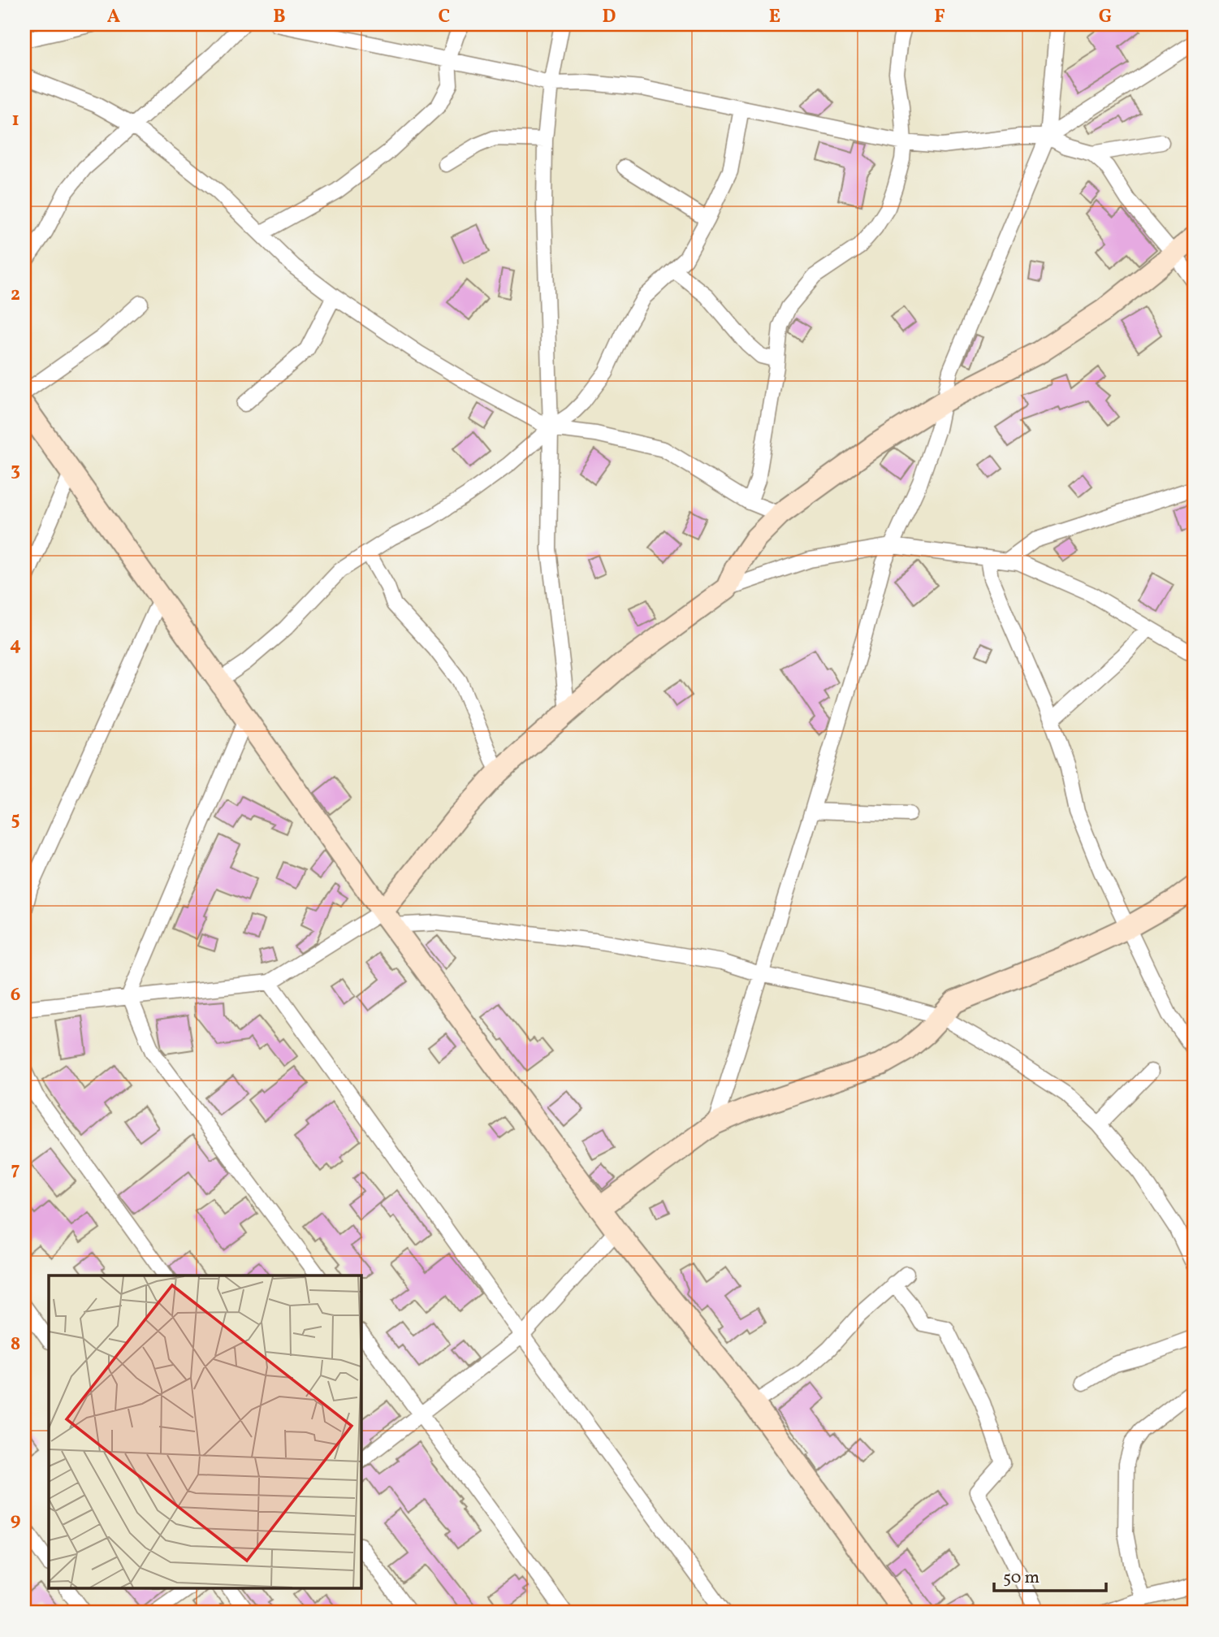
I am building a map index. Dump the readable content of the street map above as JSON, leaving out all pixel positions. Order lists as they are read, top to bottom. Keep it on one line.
{"scale_bar":"50 m","grid":{"columns":["A","B","C","D","E","F","G"],"rows":["1","2","3","4","5","6","7","8","9"]}}
